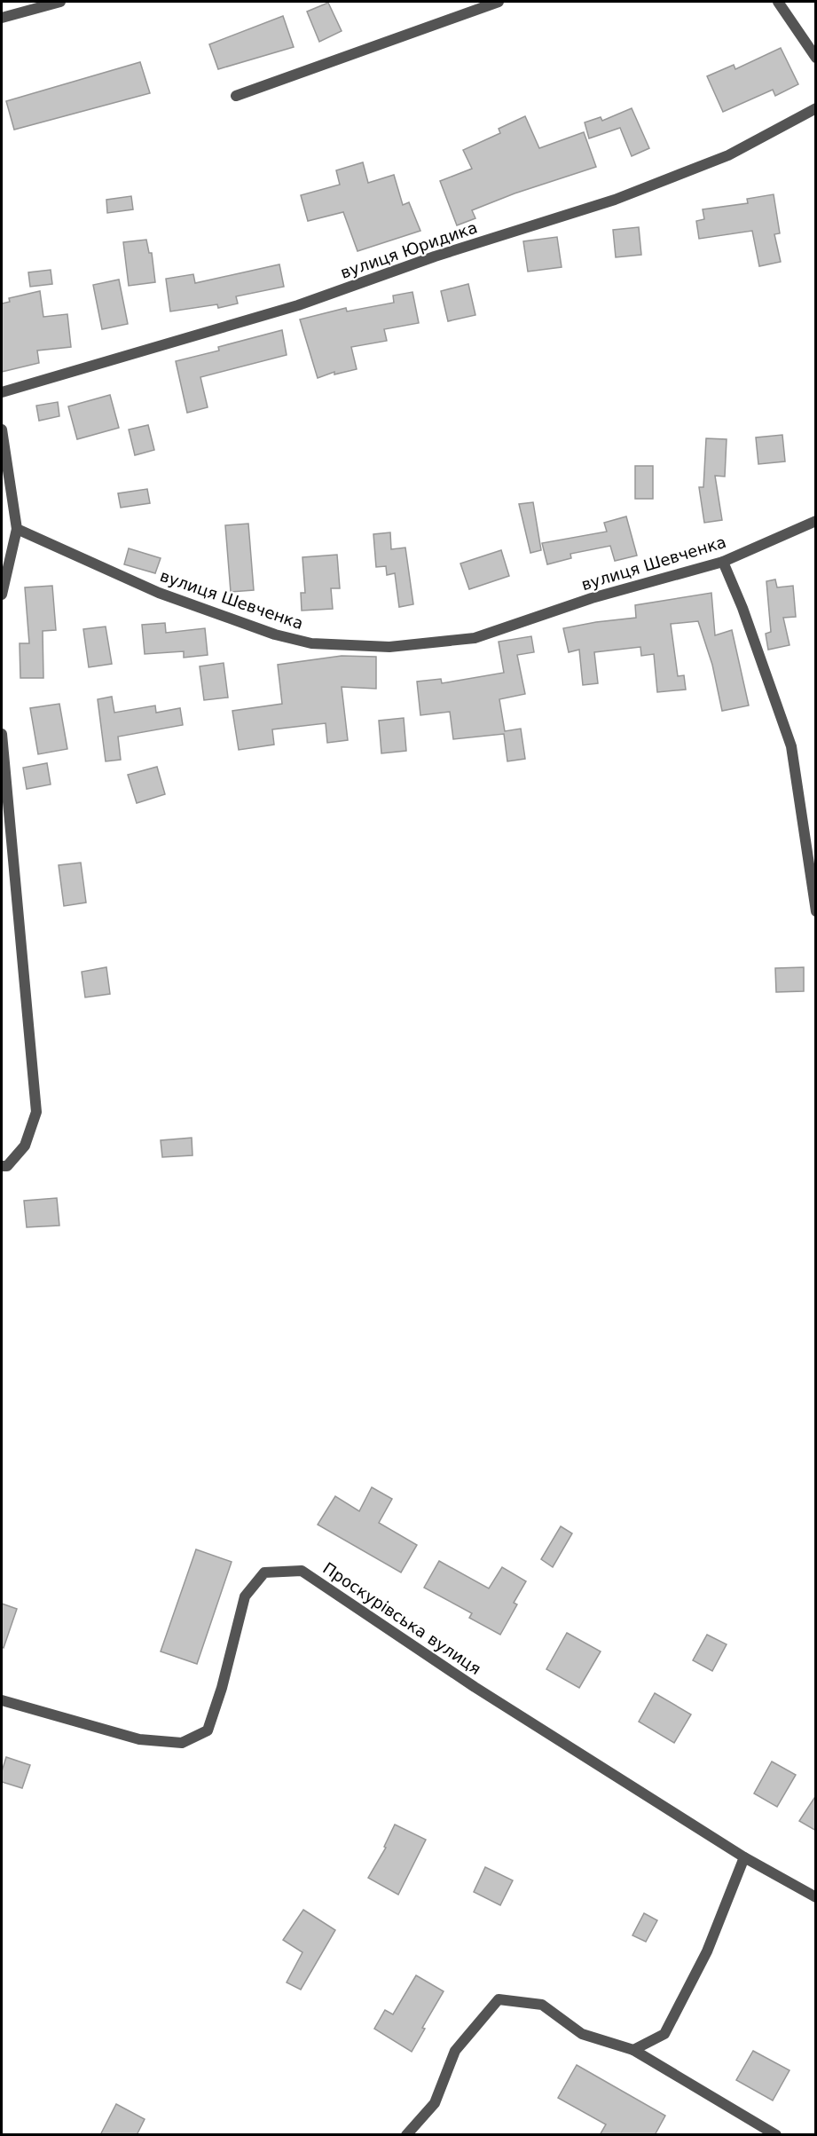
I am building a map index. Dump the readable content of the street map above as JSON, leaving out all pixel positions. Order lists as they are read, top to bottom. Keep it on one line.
{"streets":{"street":["вулиця Юридика","вулиця Шевченка","Проскурівська вулиця"]}}
